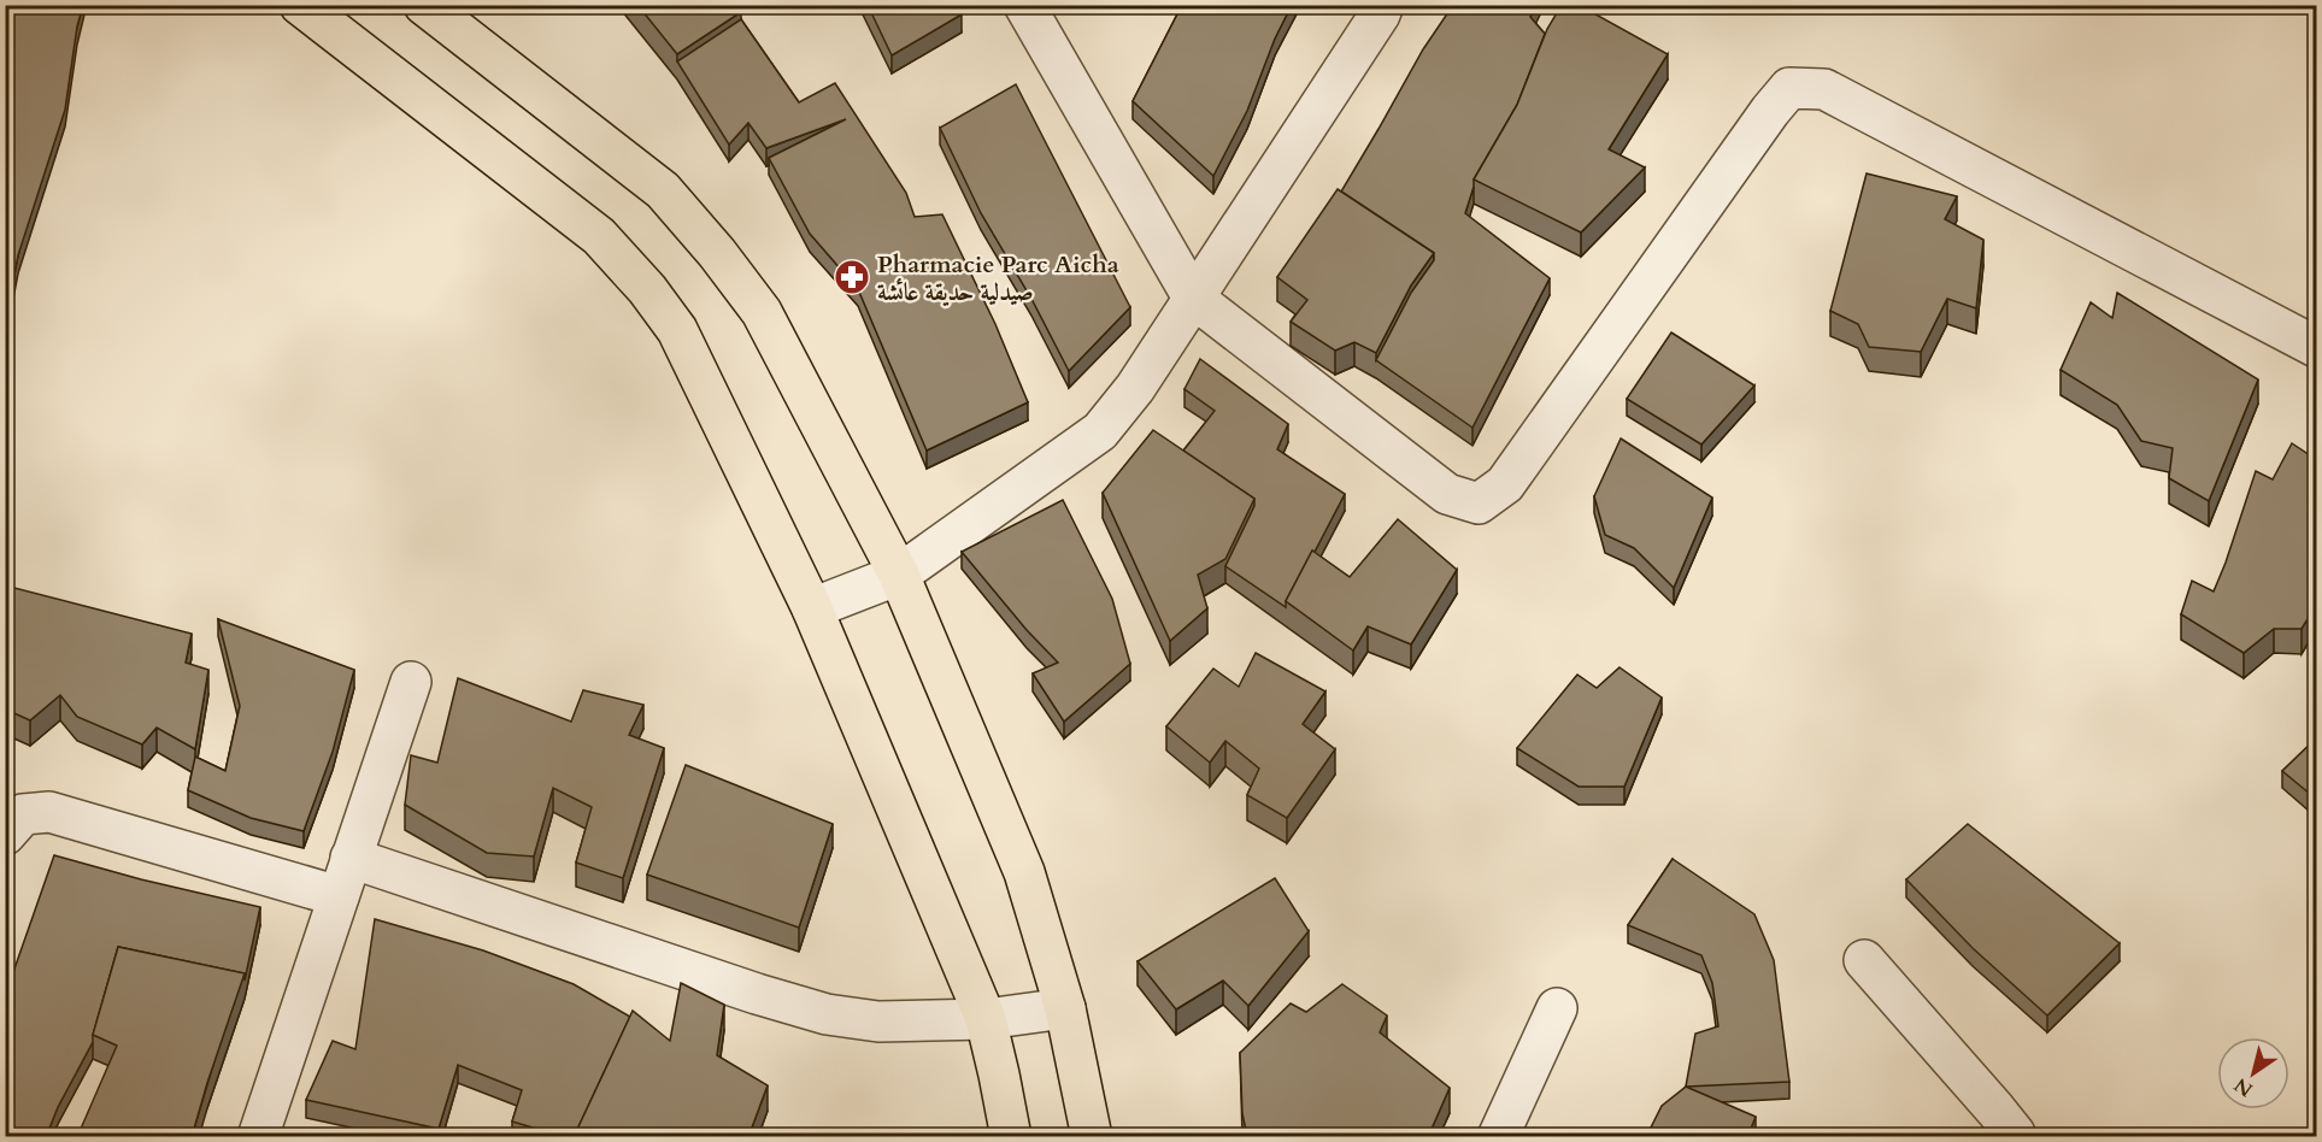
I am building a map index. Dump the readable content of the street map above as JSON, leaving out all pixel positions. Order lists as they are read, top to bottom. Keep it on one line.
{"places":{"pharmacy":["Pharmacie Parc Aicha صيدلية حديقة عائشة"]},"north":"bottom left"}
